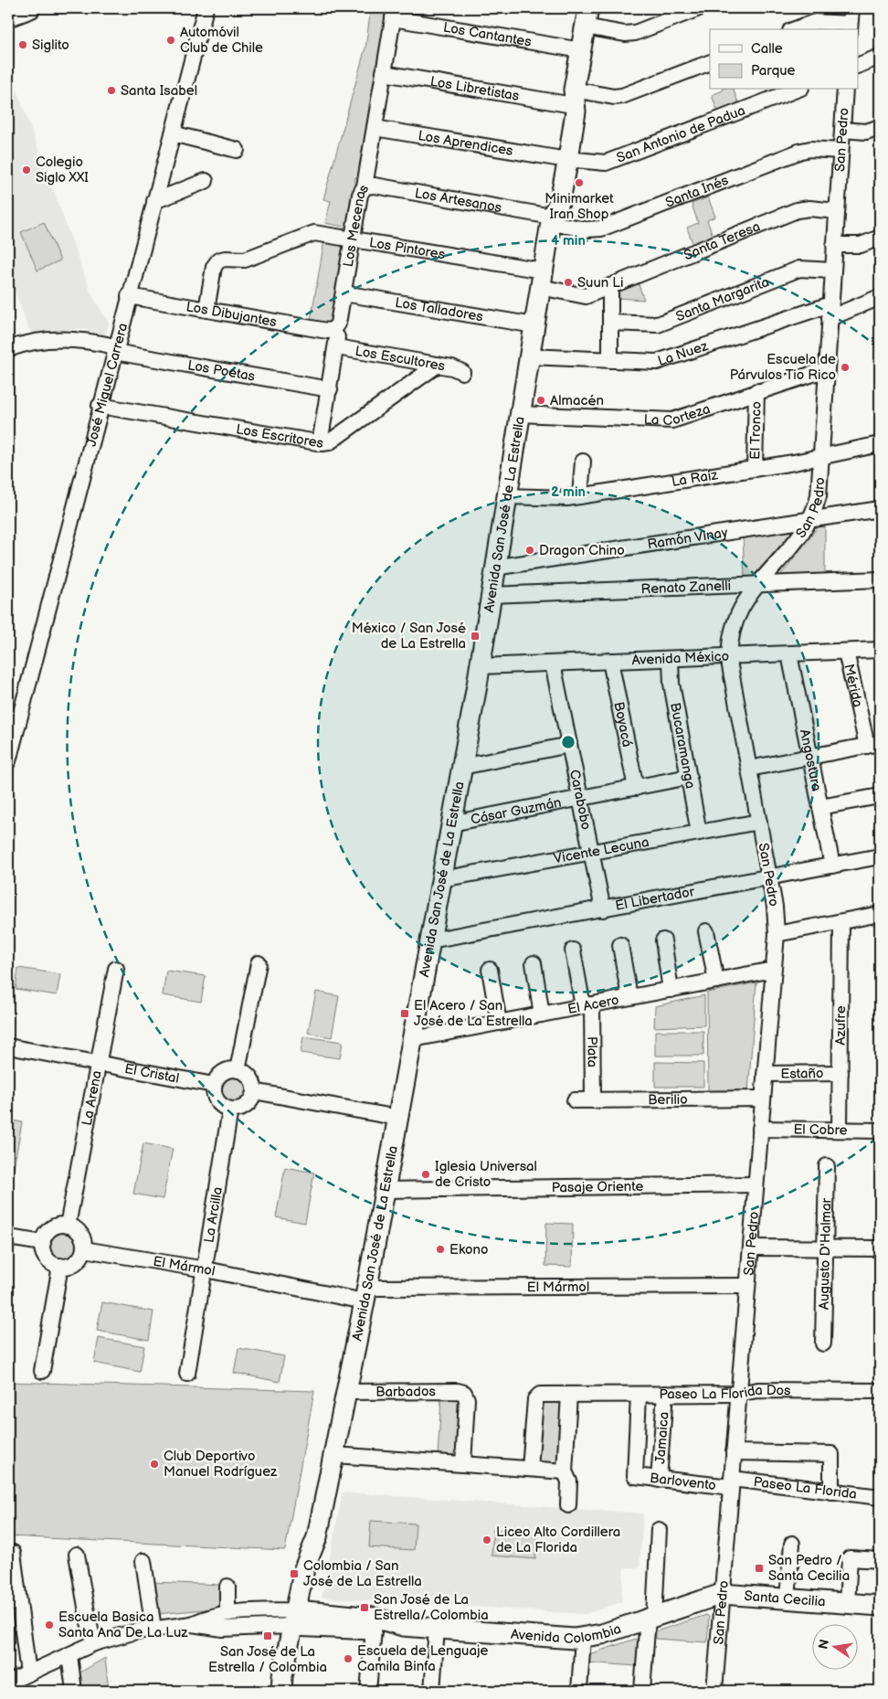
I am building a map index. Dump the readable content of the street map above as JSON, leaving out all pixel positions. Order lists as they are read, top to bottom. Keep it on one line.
{"streets":{"main road":["Avenida San José de La Estrella","Santa Cecilia","Avenida Colombia"],"street":["Los Cantantes","Los Libretistas","San Antonio de Padua","San Pedro","Los Aprendices","Santa Inés","Los Artesanos","Los Mecenas","Santa Teresa","Los Pintores","Santa Margarita","Los Talladores","Los Dibujantes","La Nuez","Los Escultores","Los Poetas","José Miguel Carrera","La Corteza","El Tronco","Los Escritores","La Raíz","Ramón Vinay","Renato Zanelli","Avenida México","Mérida","Boyacá","Bucaramanga","Angostura","Carabobo","Cásar Guzmán","Vicente Lecuna","El Libertador","El Acero","Azufre","Plata","El Cristal","Estaño","La Arena","Berilio","El Cobre","Pasaje Oriente","La Arcilla","Augusto D'Halmar","El Mármol","Barbados","Paseo La Florida Dos","Jamaica","Barlovento","Paseo La Florida"]},"crossings":[["Los Cantantes","Los Mecenas"],["Los Cantantes","Avenida San José de La Estrella"],["Los Libretistas","Los Mecenas"],["Los Libretistas","Avenida San José de La Estrella"],["San Antonio de Padua","Los Aprendices"],["San Antonio de Padua","Avenida San José de La Estrella"],["San Pedro","Santa Inés"],["San Pedro","Santa Teresa"],["San Pedro","Santa Margarita"],["San Pedro","La Nuez"],["San Pedro","La Corteza"],["San Pedro","La Raíz"],["San Pedro","Ramón Vinay"],["San Pedro","Renato Zanelli"],["San Pedro","Avenida México"],["San Pedro","Vicente Lecuna"],["San Pedro","El Libertador"],["San Pedro","El Acero"],["San Pedro","Estaño"],["San Pedro","Berilio"],["San Pedro","El Cobre"],["San Pedro","Pasaje Oriente"],["San Pedro","El Mármol"],["San Pedro","Paseo La Florida Dos"],["San Pedro","Barlovento"],["San Pedro","Paseo La Florida"],["San Pedro","Santa Cecilia"],["San Pedro","Avenida Colombia"],["Los Aprendices","Los Mecenas"],["Los Aprendices","Avenida San José de La Estrella"],["Santa Inés","Los Artesanos"],["Santa Inés","Avenida San José de La Estrella"],["Los Artesanos","Los Mecenas"],["Los Artesanos","Avenida San José de La Estrella"],["Los Mecenas","Los Pintores"],["Los Mecenas","Los Talladores"],["Los Mecenas","Los Dibujantes"],["Los Mecenas","Los Escultores"],["Los Mecenas","Los Poetas"],["Los Mecenas","Los Escritores"],["Santa Teresa","Los Pintores"],["Santa Teresa","Avenida San José de La Estrella"],["Los Pintores","Los Dibujantes"],["Los Pintores","Avenida San José de La Estrella"],["Los Talladores","Avenida San José de La Estrella"],["Los Dibujantes","José Miguel Carrera"],["La Nuez","Avenida San José de La Estrella"],["Los Escultores","Los Escritores"],["Los Poetas","José Miguel Carrera"],["José Miguel Carrera","Los Escritores"],["La Corteza","El Tronco"],["La Corteza","Avenida San José de La Estrella"],["El Tronco","La Raíz"],["La Raíz","Avenida San José de La Estrella"],["Avenida San José de La Estrella","Ramón Vinay"],["Avenida San José de La Estrella","Renato Zanelli"],["Avenida San José de La Estrella","Avenida México"],["Avenida San José de La Estrella","Cásar Guzmán"],["Avenida San José de La Estrella","Vicente Lecuna"],["Avenida San José de La Estrella","El Libertador"],["Avenida San José de La Estrella","El Acero"],["Avenida San José de La Estrella","Pasaje Oriente"],["Avenida San José de La Estrella","El Mármol"],["Avenida San José de La Estrella","Barbados"],["Avenida San José de La Estrella","Avenida Colombia"],["Avenida México","Mérida"],["Avenida México","Boyacá"],["Avenida México","Bucaramanga"],["Avenida México","Angostura"],["Avenida México","Carabobo"],["Boyacá","Cásar Guzmán"],["Bucaramanga","Cásar Guzmán"],["Bucaramanga","Vicente Lecuna"],["Angostura","El Libertador"],["Carabobo","Cásar Guzmán"],["Carabobo","Vicente Lecuna"],["Carabobo","El Libertador"],["El Acero","Plata"],["Azufre","Estaño"],["Azufre","El Cobre"],["Plata","Berilio"],["El Cristal","La Arena"],["El Cristal","La Arcilla"],["La Arena","El Mármol"],["La Arcilla","El Mármol"],["Paseo La Florida Dos","Jamaica"],["Jamaica","Barlovento"],["Barlovento","Paseo La Florida"],["Santa Cecilia","Avenida Colombia"]],"places":{"other":["Automóvil Club de Chile","Siglito","Santa Isabel","Colegio Siglo XXI","Minimarket Iran Shop","Suun Li","Escuela de Párvulos Tio Rico","Almacén","Dragon Chino","Iglesia Universal de Cristo","Ekono","Club Deportivo Manuel Rodríguez","Liceo Alto Cordillera de La Florida","Escuela Basica Santa Ana De La Luz","Escuela de Lenguaje Camila Binfa"],"transit":["México / San José de La Estrella","El Acero / San José de La Estrella","San Pedro / Santa Cecilia","Colombia / San José de La Estrella","San José de La Estrella/ Colombia","San José de La Estrella / Colombia"]},"legend":["Calle","Parque"],"north":"left","rings":["4 min","2 min"]}
